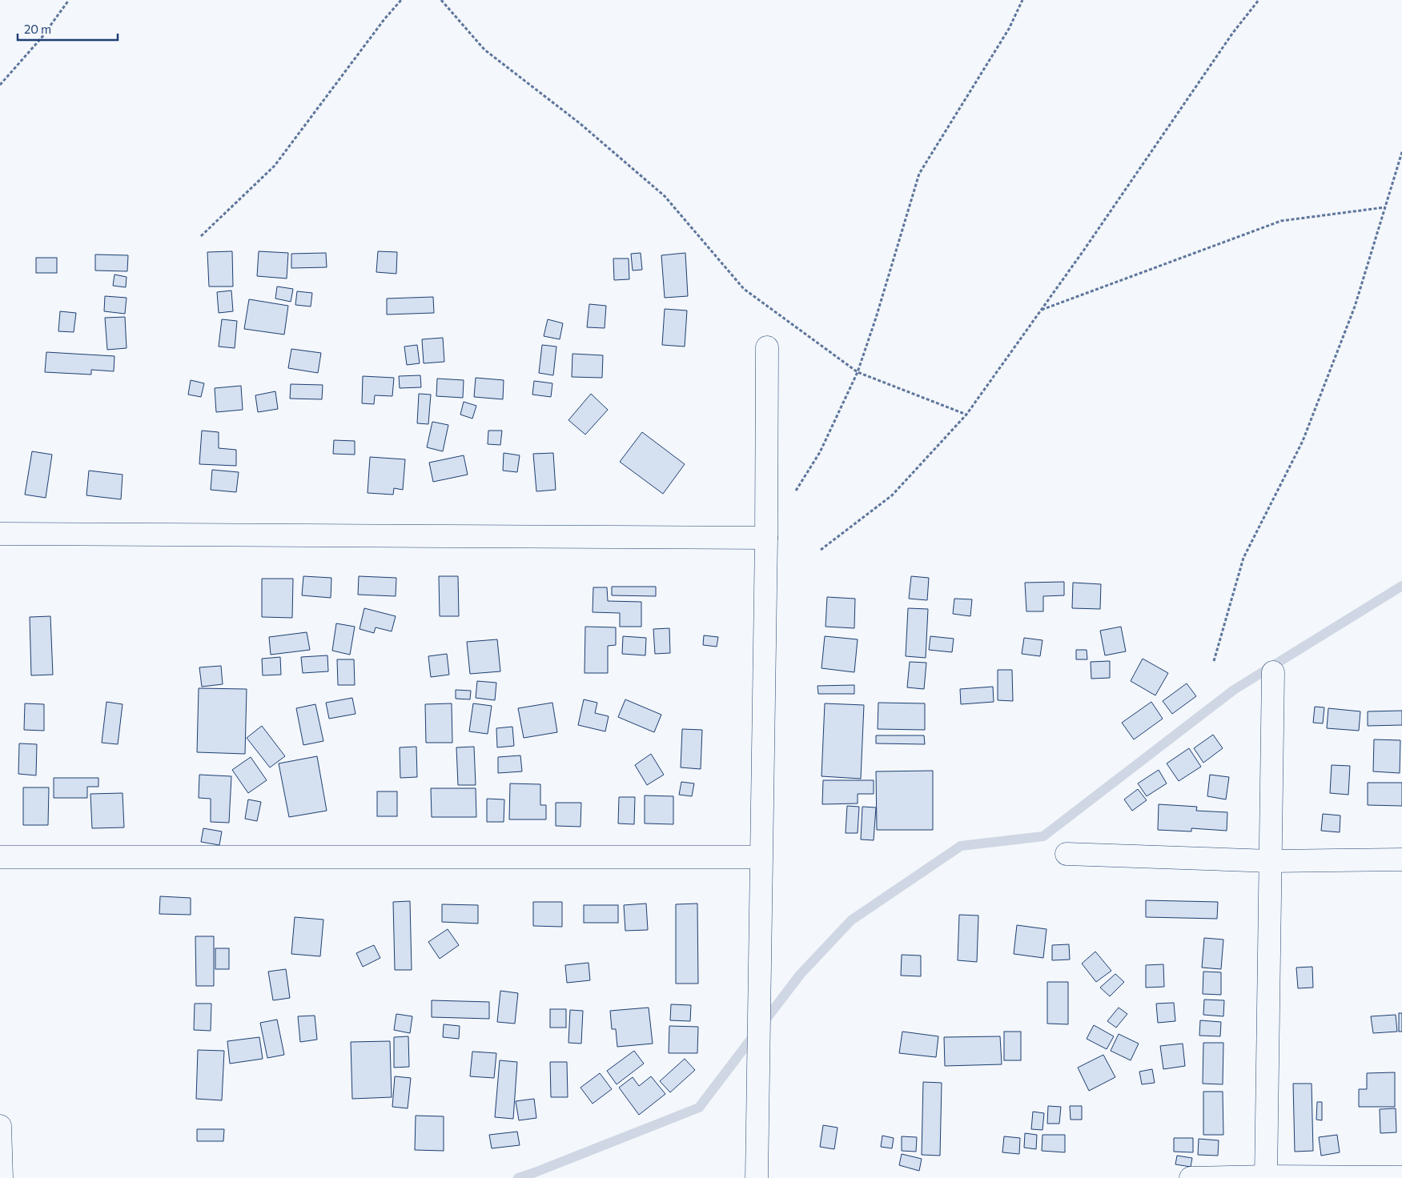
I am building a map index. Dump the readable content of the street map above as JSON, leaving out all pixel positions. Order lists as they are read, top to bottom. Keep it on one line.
{"scale_bar":"20 m"}
